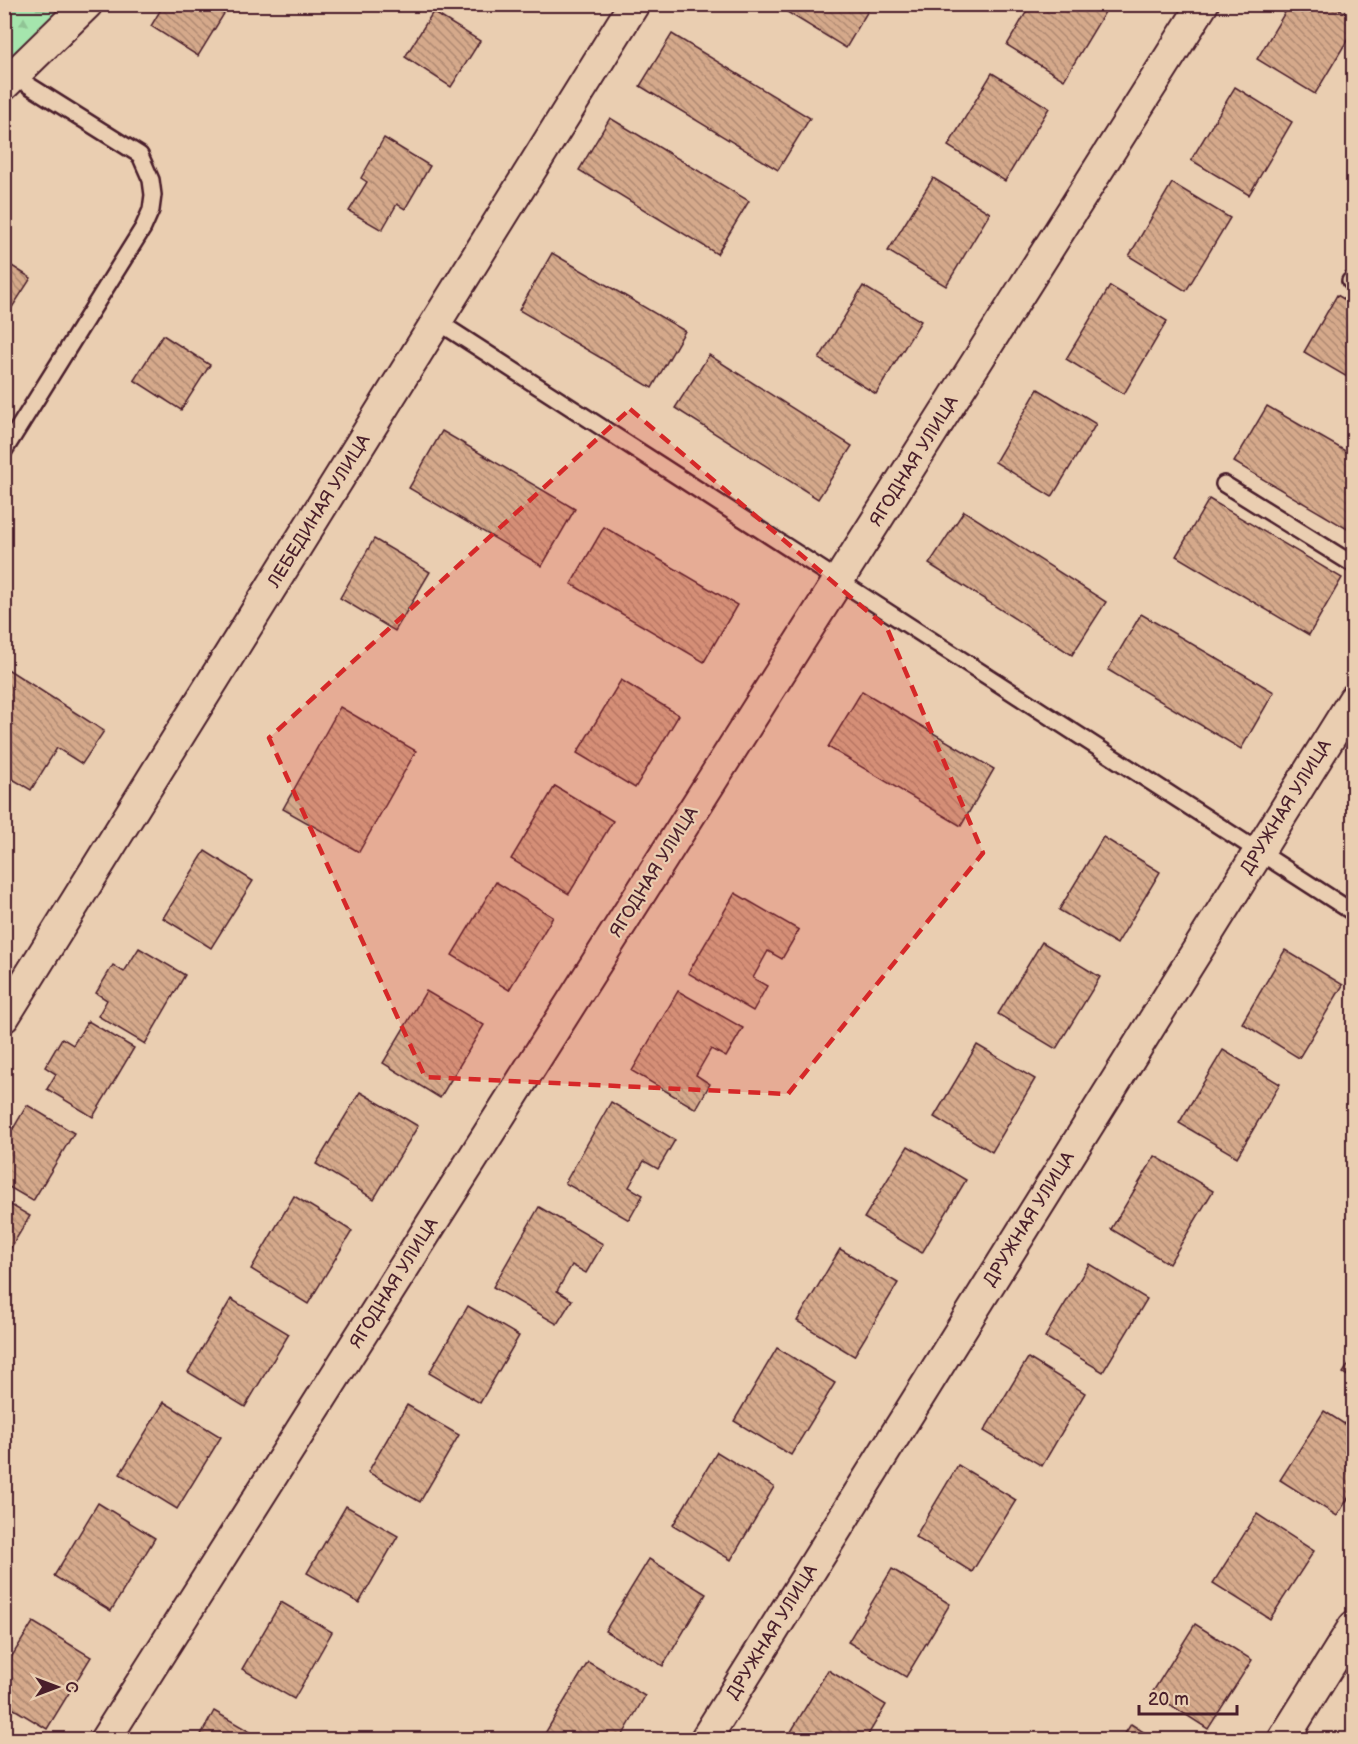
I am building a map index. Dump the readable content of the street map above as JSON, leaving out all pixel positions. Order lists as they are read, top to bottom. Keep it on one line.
{"streets":{"street":["ЯГОДНАЯ УЛИЦА","ЛЕБЕДИНАЯ УЛИЦА","ДРУЖНАЯ УЛИЦА"]},"scale_bar":"20 m","north":"right"}
